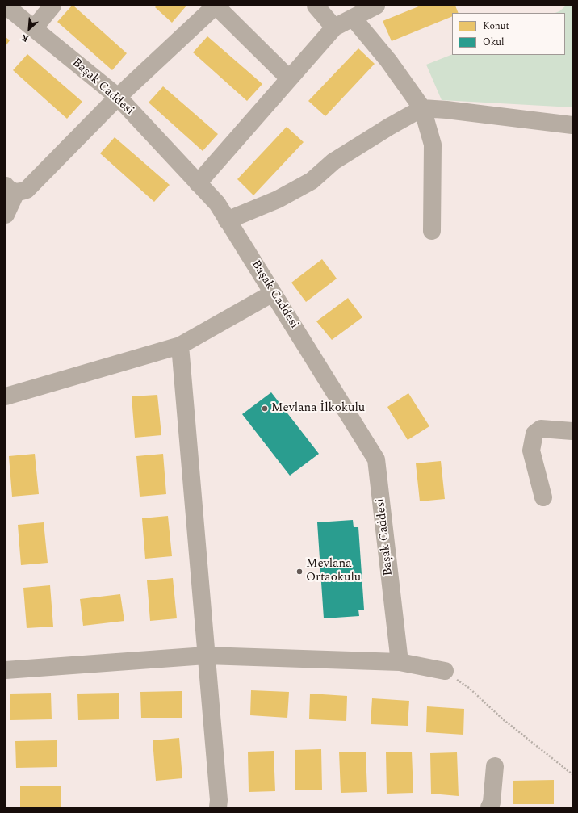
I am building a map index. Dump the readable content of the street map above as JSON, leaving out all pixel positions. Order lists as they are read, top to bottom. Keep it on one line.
{"streets":{"street":["Başak Caddesi"]},"places":["Mevlana İlkokulu","Mevlana Ortaokulu"],"legend":["Konut","Okul"],"north":"bottom left"}
